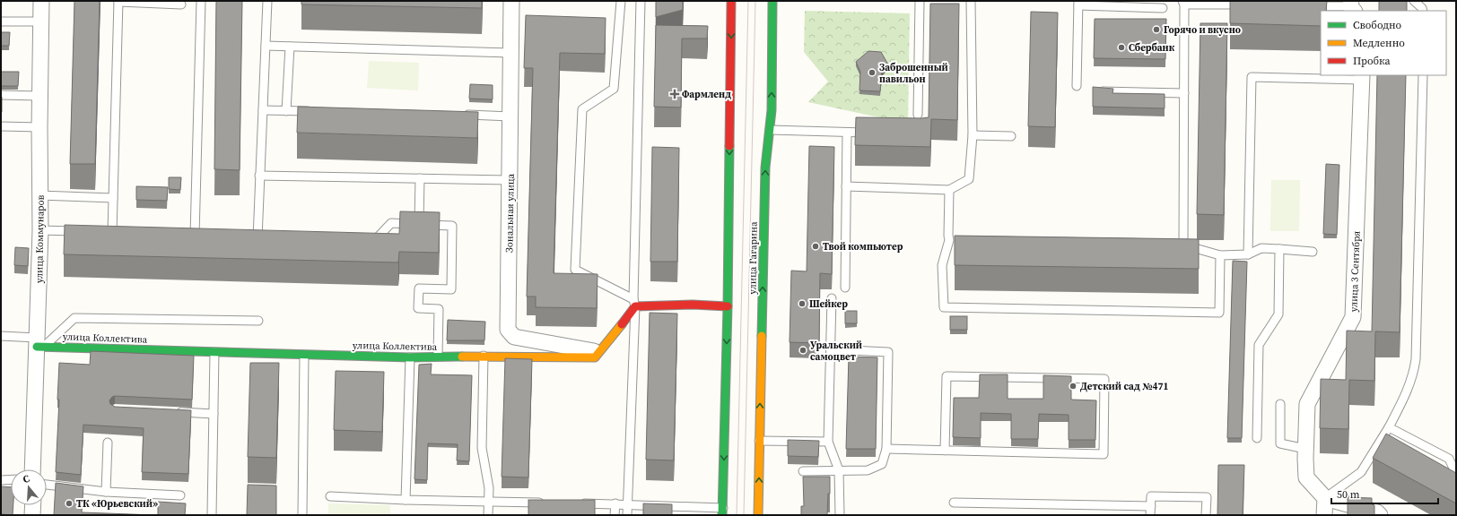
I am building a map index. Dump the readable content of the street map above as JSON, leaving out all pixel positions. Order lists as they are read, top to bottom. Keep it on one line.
{"streets":{"main road":["улица Гагарина","улица Коллектива"],"street":["Зональная улица","улица Коммунаров","улица 3 Сентября"]},"crossings":[["Зональная улица","улица Коллектива"],["улица Коммунаров","улица Коллектива"]],"places":{"other":["Горячо и вкусно","Сбербанк","Заброшенный павильон","Твой компьютер","Шейкер","Уральский самоцвет","Детский сад №471","ТК «Юрьевский»"],"health":["Фармленд"]},"legend":["Свободно","Медленно","Пробка"],"scale_bar":"50 m","north":"top"}
